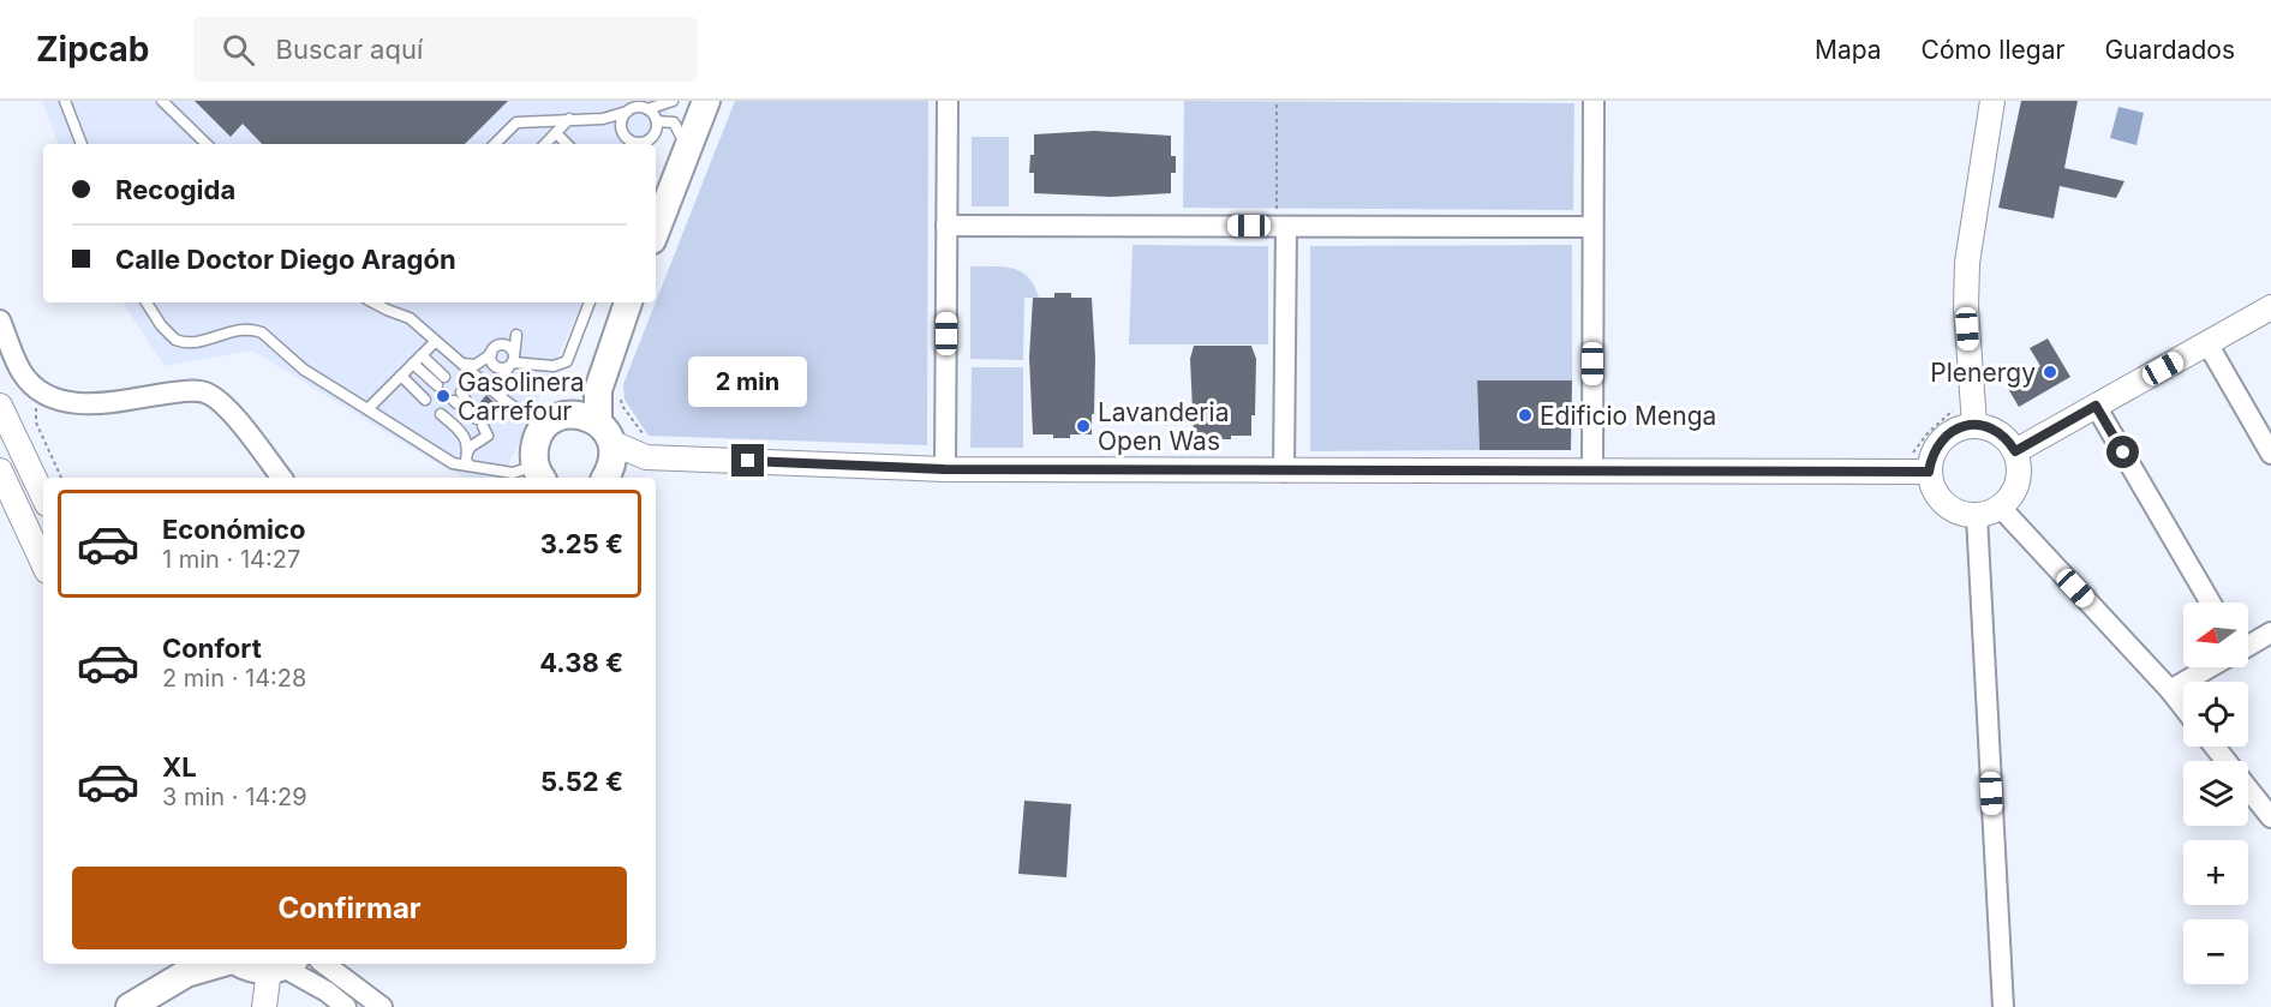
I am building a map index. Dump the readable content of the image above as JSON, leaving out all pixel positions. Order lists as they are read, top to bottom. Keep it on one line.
{"places":["Plenergy","Gasolinera Carrefour","Edificio Menga","Lavanderia Open Was"],"north":"left","page":{"header":"Zipcab","search":"Buscar aquí","nav":["Mapa","Cómo llegar","Guardados"],"banner":["Recogida","Calle Doctor Diego Aragón"],"bubble":"2 min","list":[{"name":"Económico","note":"1 min · 14:27","value":"3.25 €"},{"name":"Confort","note":"2 min · 14:28","value":"4.38 €"},{"name":"XL","note":"3 min · 14:29","value":"5.52 €"}],"map_buttons":["+","−"],"buttons":"Confirmar"}}
